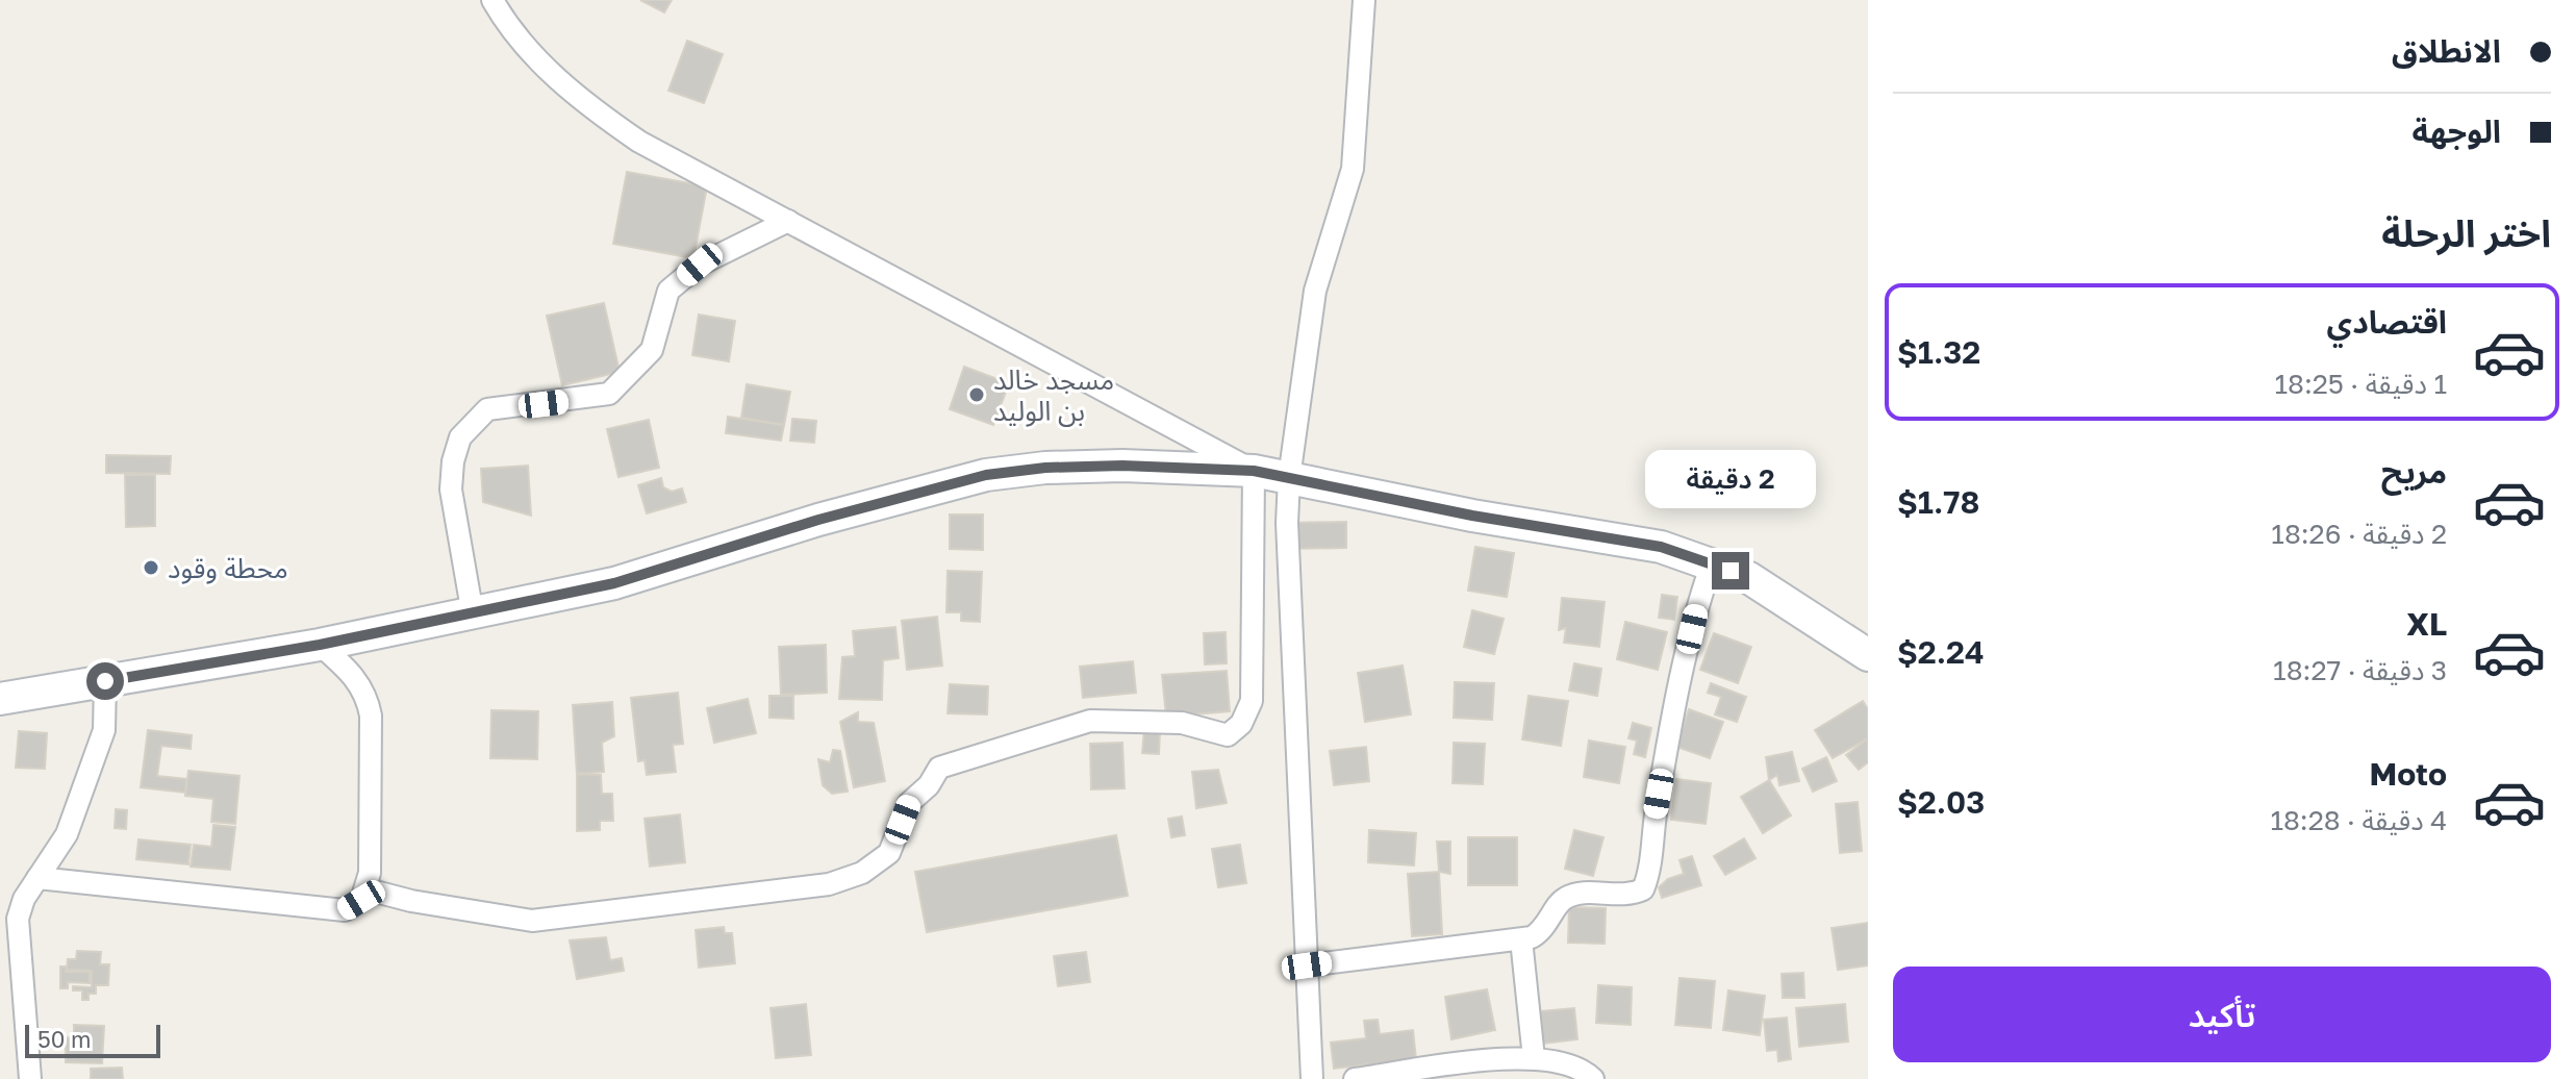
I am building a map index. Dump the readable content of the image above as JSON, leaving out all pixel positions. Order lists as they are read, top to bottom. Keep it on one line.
{"places":["مسجد خالد بن الوليد","محطة وقود"],"scale_bar":"50 m","page":{"banner":["الانطلاق","الوجهة"],"heading":"اختر الرحلة","list":[{"name":"اقتصادي","note":"1 دقيقة · 18:25","value":"$1.32"},{"name":"مريح","note":"2 دقيقة · 18:26","value":"$1.78"},{"name":"XL","note":"3 دقيقة · 18:27","value":"$2.24"},{"name":"Moto","note":"4 دقيقة · 18:28","value":"$2.03"}],"bubble":"2 دقيقة","buttons":"تأكيد","scale":"50 m"}}
